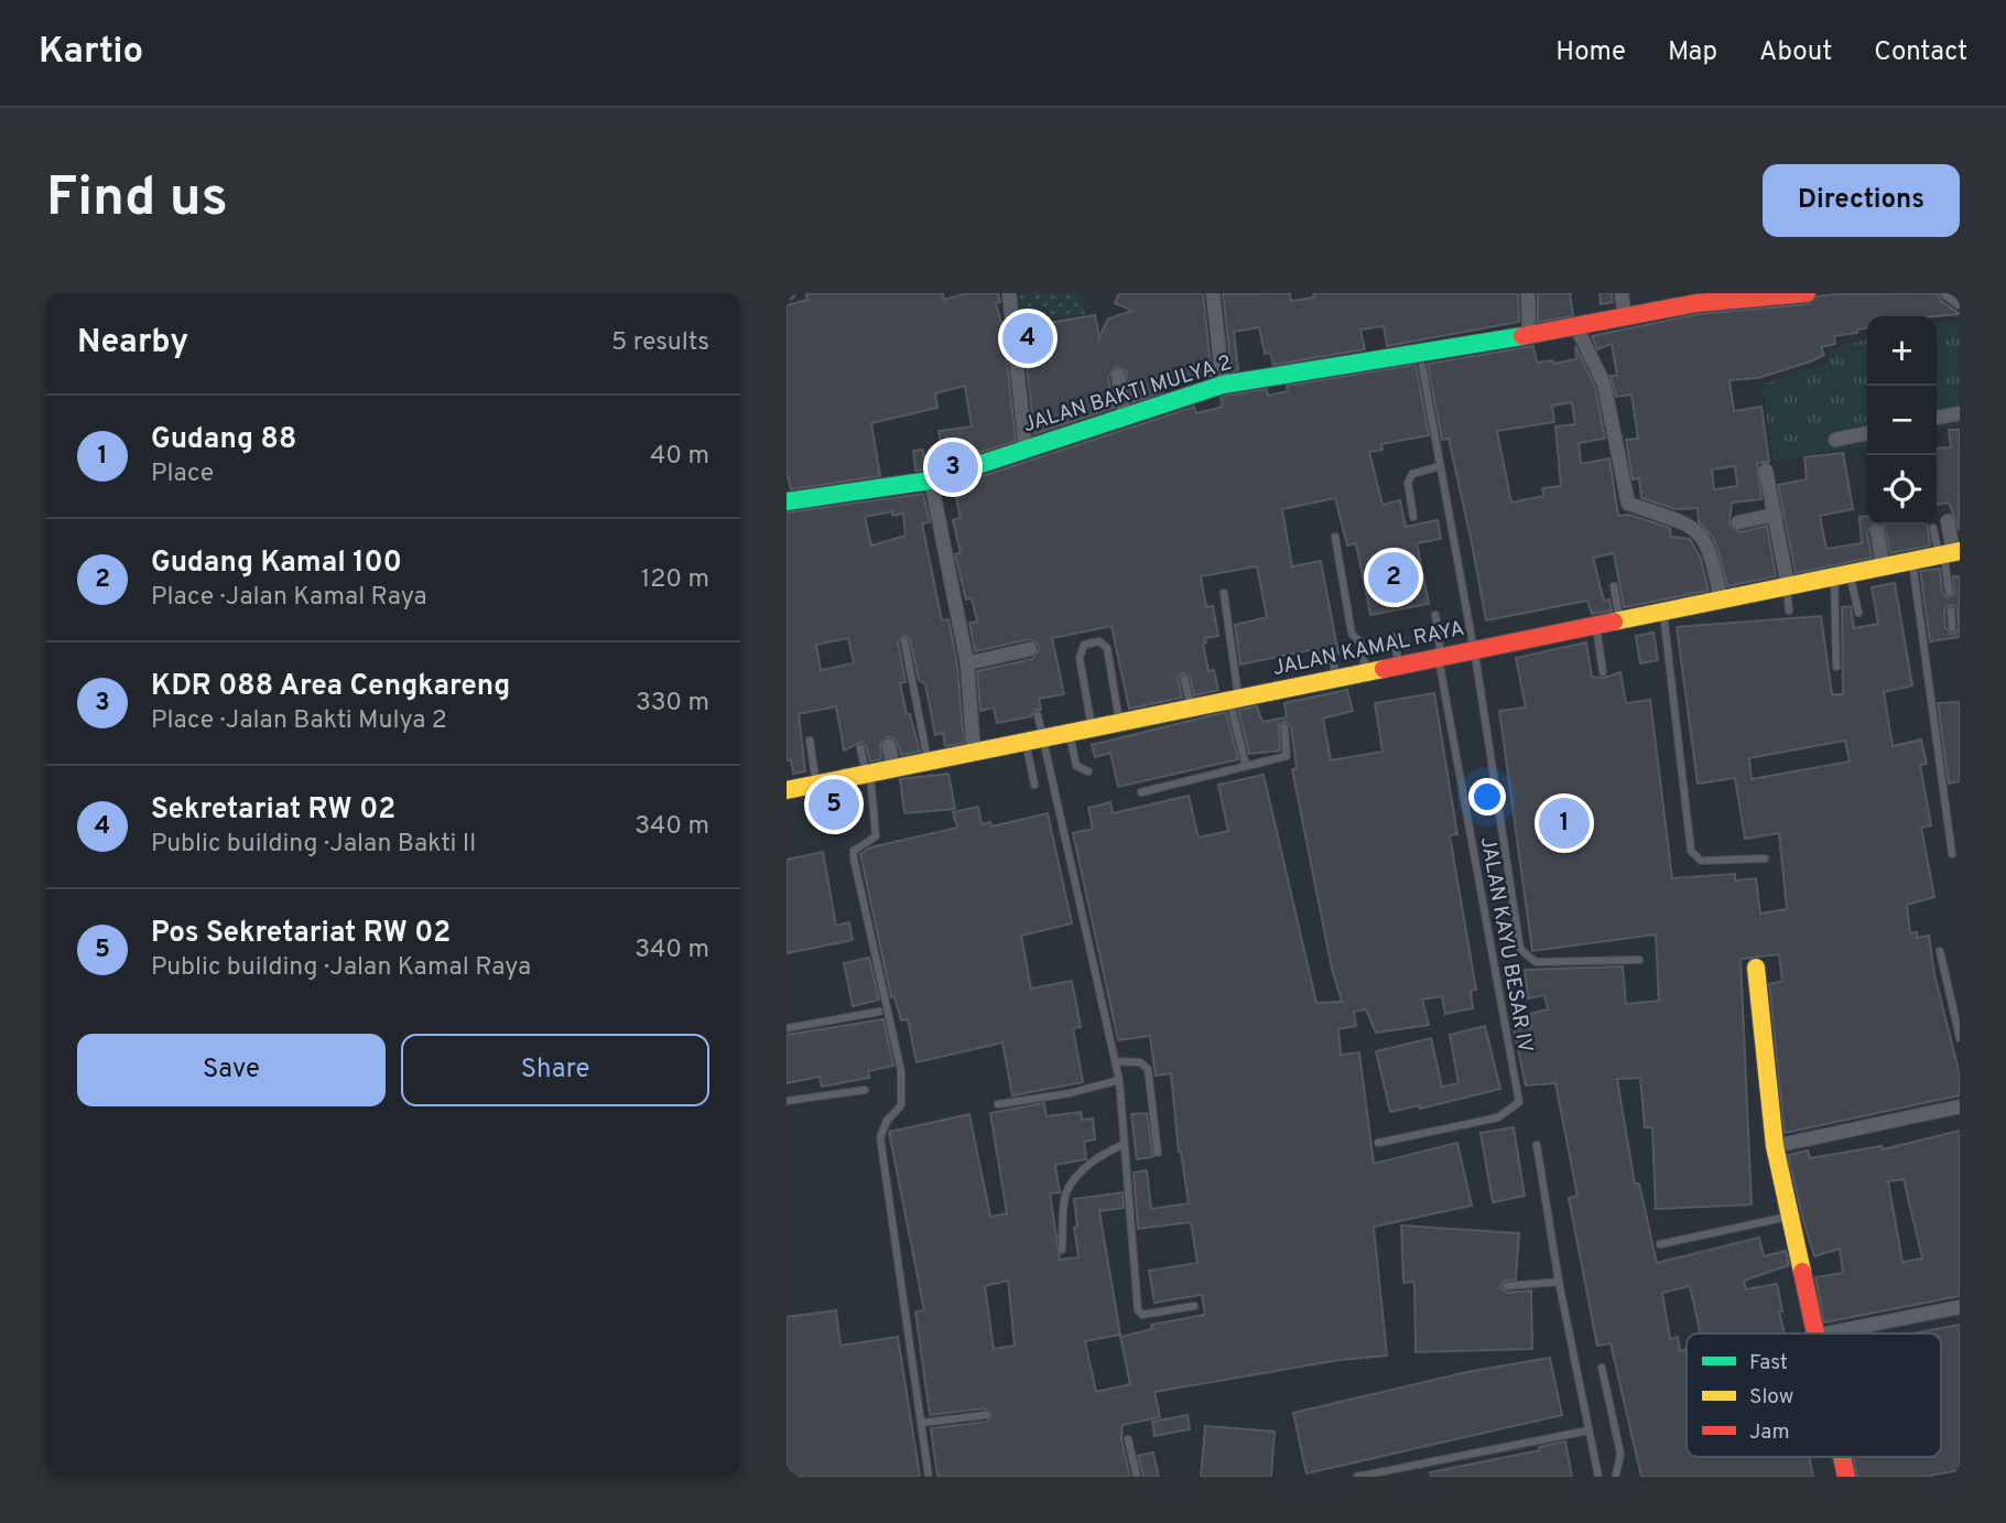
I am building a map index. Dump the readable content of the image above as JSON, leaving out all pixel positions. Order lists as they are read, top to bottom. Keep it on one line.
{"streets":{"street":["JALAN BAKTI MULYA 2","JALAN KAMAL RAYA"],"lane":["JALAN KAYU BESAR IV"]},"crossings":[["JALAN KAMAL RAYA","JALAN KAYU BESAR IV"]],"legend":["Fast","Slow","Jam"],"page":{"header":"Kartio","nav":["Home","Map","About","Contact"],"buttons":["Directions",["Save","Share"]],"title":"Find us","heading":["Nearby","5 results"],"pins":["4","3","2","5","1"],"map_buttons":["+","−"],"list":[{"mark":"1","name":"Gudang 88","note":"Place","value":"40 m"},{"mark":"2","name":"Gudang Kamal 100","note":"Place · Jalan Kamal Raya","value":"120 m"},{"mark":"3","name":"KDR 088 Area Cengkareng","note":"Place · Jalan Bakti Mulya 2","value":"330 m"},{"mark":"4","name":"Sekretariat RW 02","note":"Public building · Jalan Bakti II","value":"340 m"},{"mark":"5","name":"Pos Sekretariat RW 02","note":"Public building · Jalan Kamal Raya","value":"340 m"}]}}
